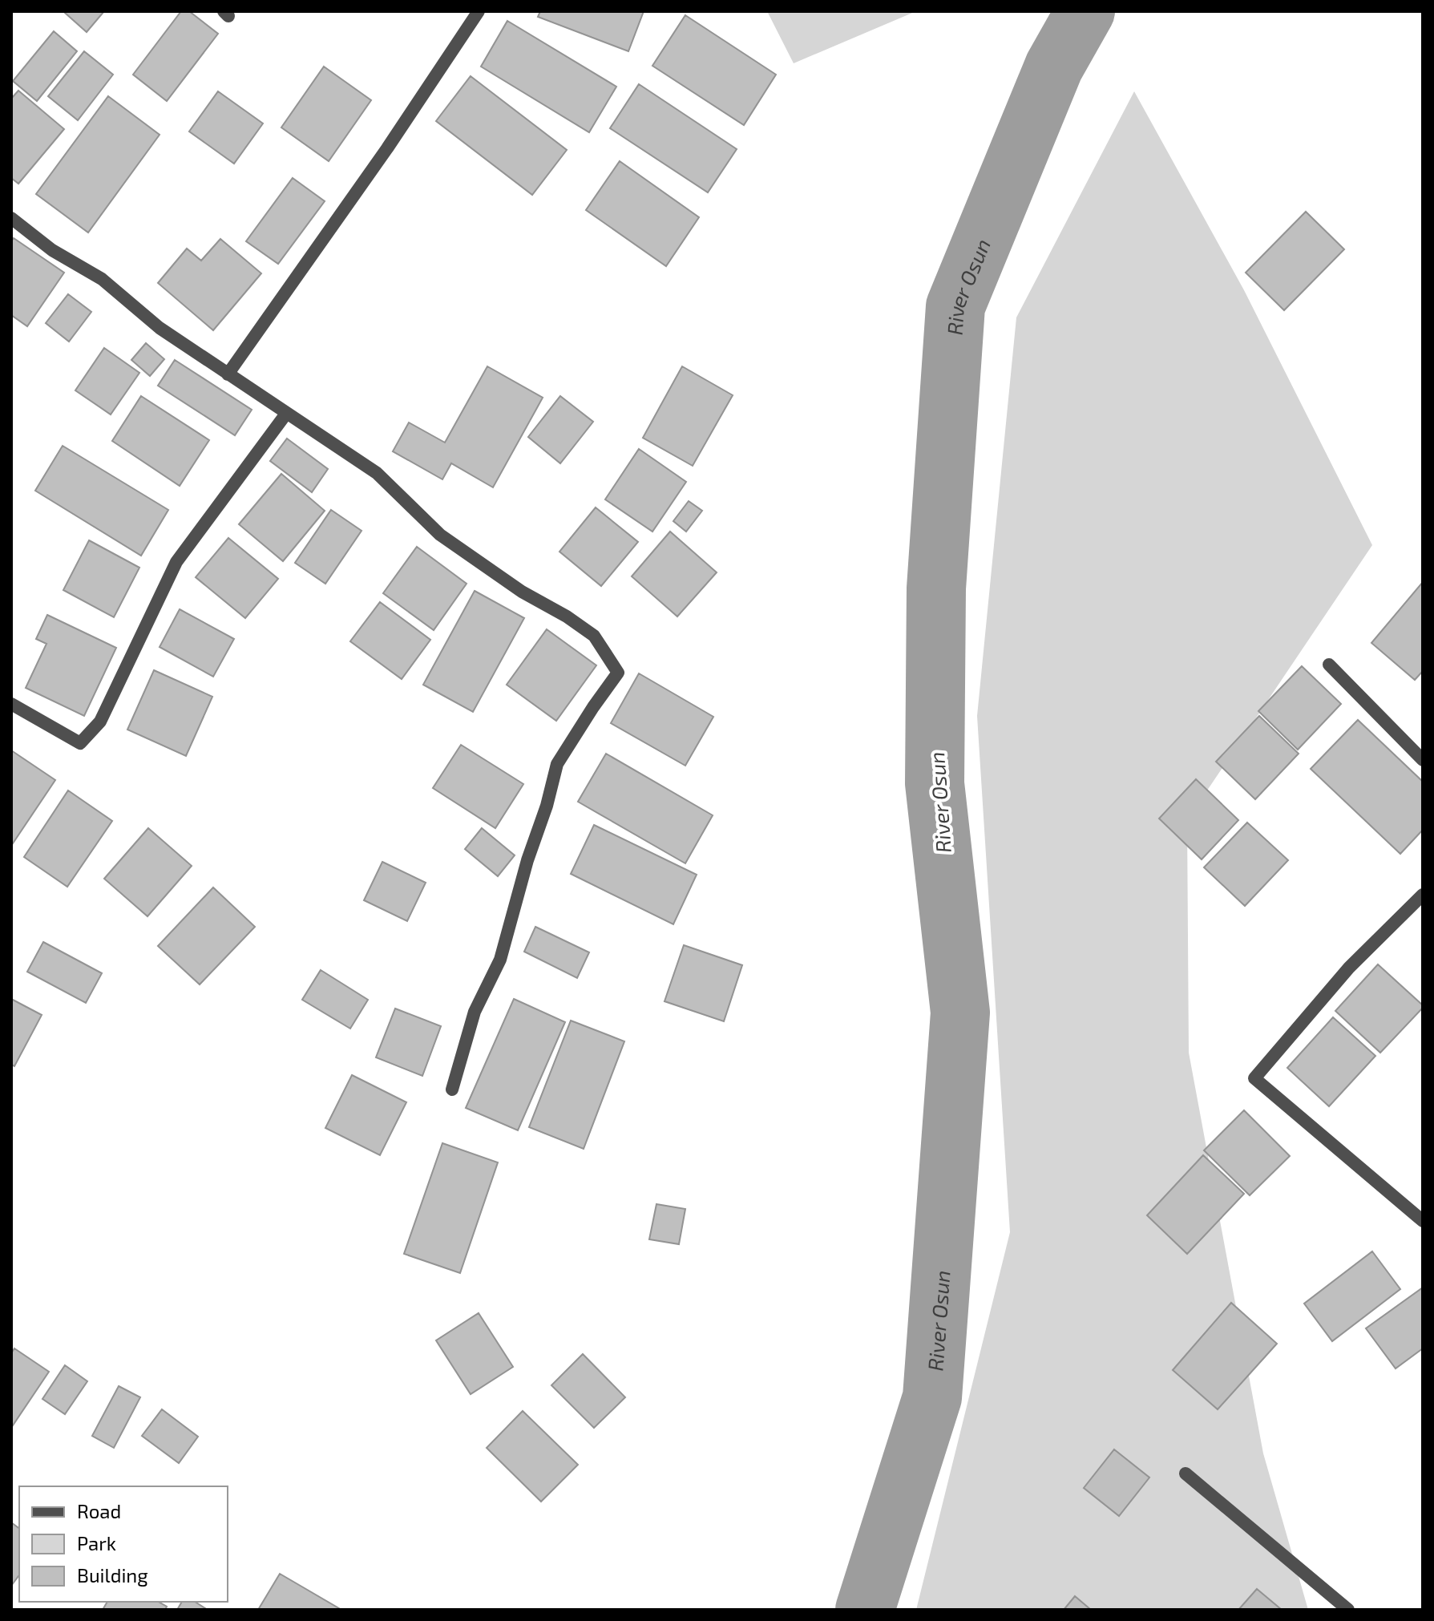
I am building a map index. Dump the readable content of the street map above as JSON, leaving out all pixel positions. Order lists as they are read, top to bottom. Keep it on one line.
{"water":["River Osun"],"legend":["Road","Park","Building"]}
